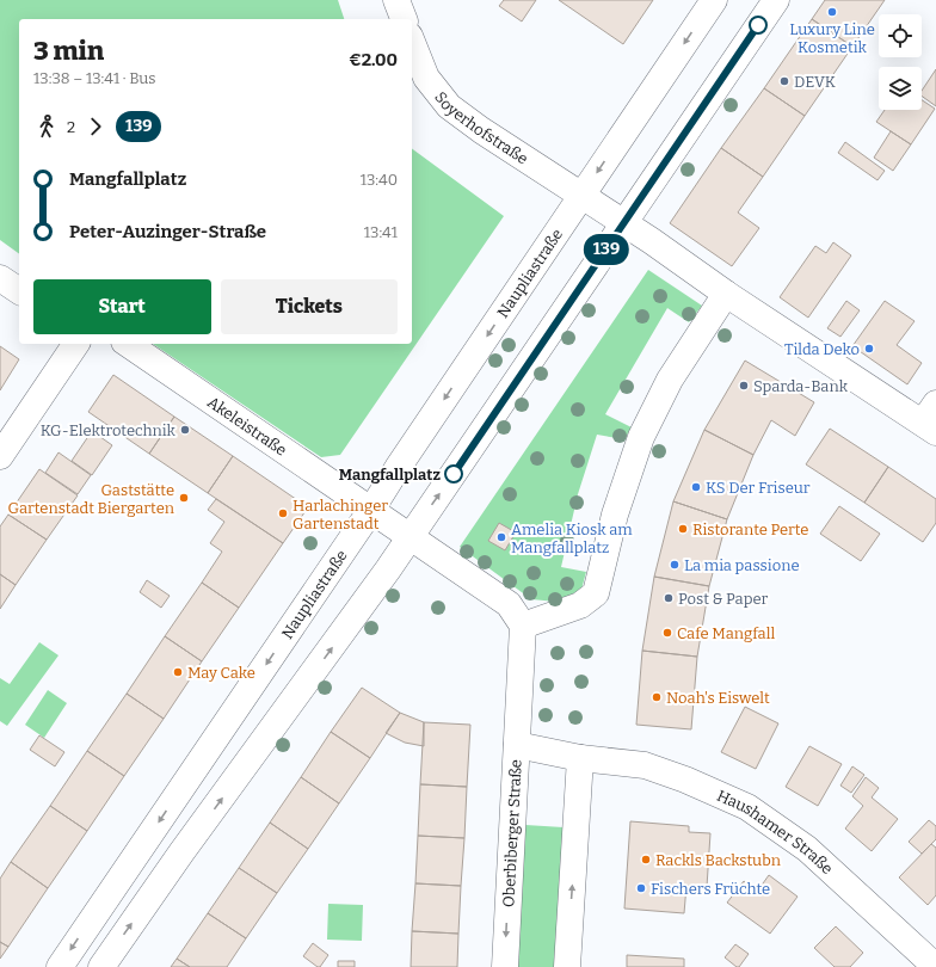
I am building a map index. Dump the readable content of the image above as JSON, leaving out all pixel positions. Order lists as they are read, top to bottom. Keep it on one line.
{"streets":{"street":["Soyerhofstraße","Naupliastraße","Akeleistraße","Oberbiberger Straße","Haushamer Straße"]},"crossings":[["Soyerhofstraße","Naupliastraße"],["Naupliastraße","Akeleistraße"],["Oberbiberger Straße","Haushamer Straße"]],"places":["Luxury Line Kosmetik","DEVK","Tilda Deko","Sparda-Bank","KG-Elektrotechnik","Mangfallplatz","KS Der Friseur","Gaststätte Gartenstadt Biergarten","Harlachinger Gartenstadt","Ristorante Perte","Amelia Kiosk am Mangfallplatz","La mia passione","Post & Paper","Cafe Mangfall","May Cake","Noah's Eiswelt","Rackls Backstubn","Fischers Früchte"],"lines":["bus line 139"],"page":{"on_map":"139","heading":["3 min","13:38 – 13:41 · Bus","€2.00"],"legs":["2","139"],"list":[{"name":"Mangfallplatz","value":"13:40"},{"name":"Peter-Auzinger-Straße","value":"13:41"}],"buttons":["Start","Tickets"]}}
